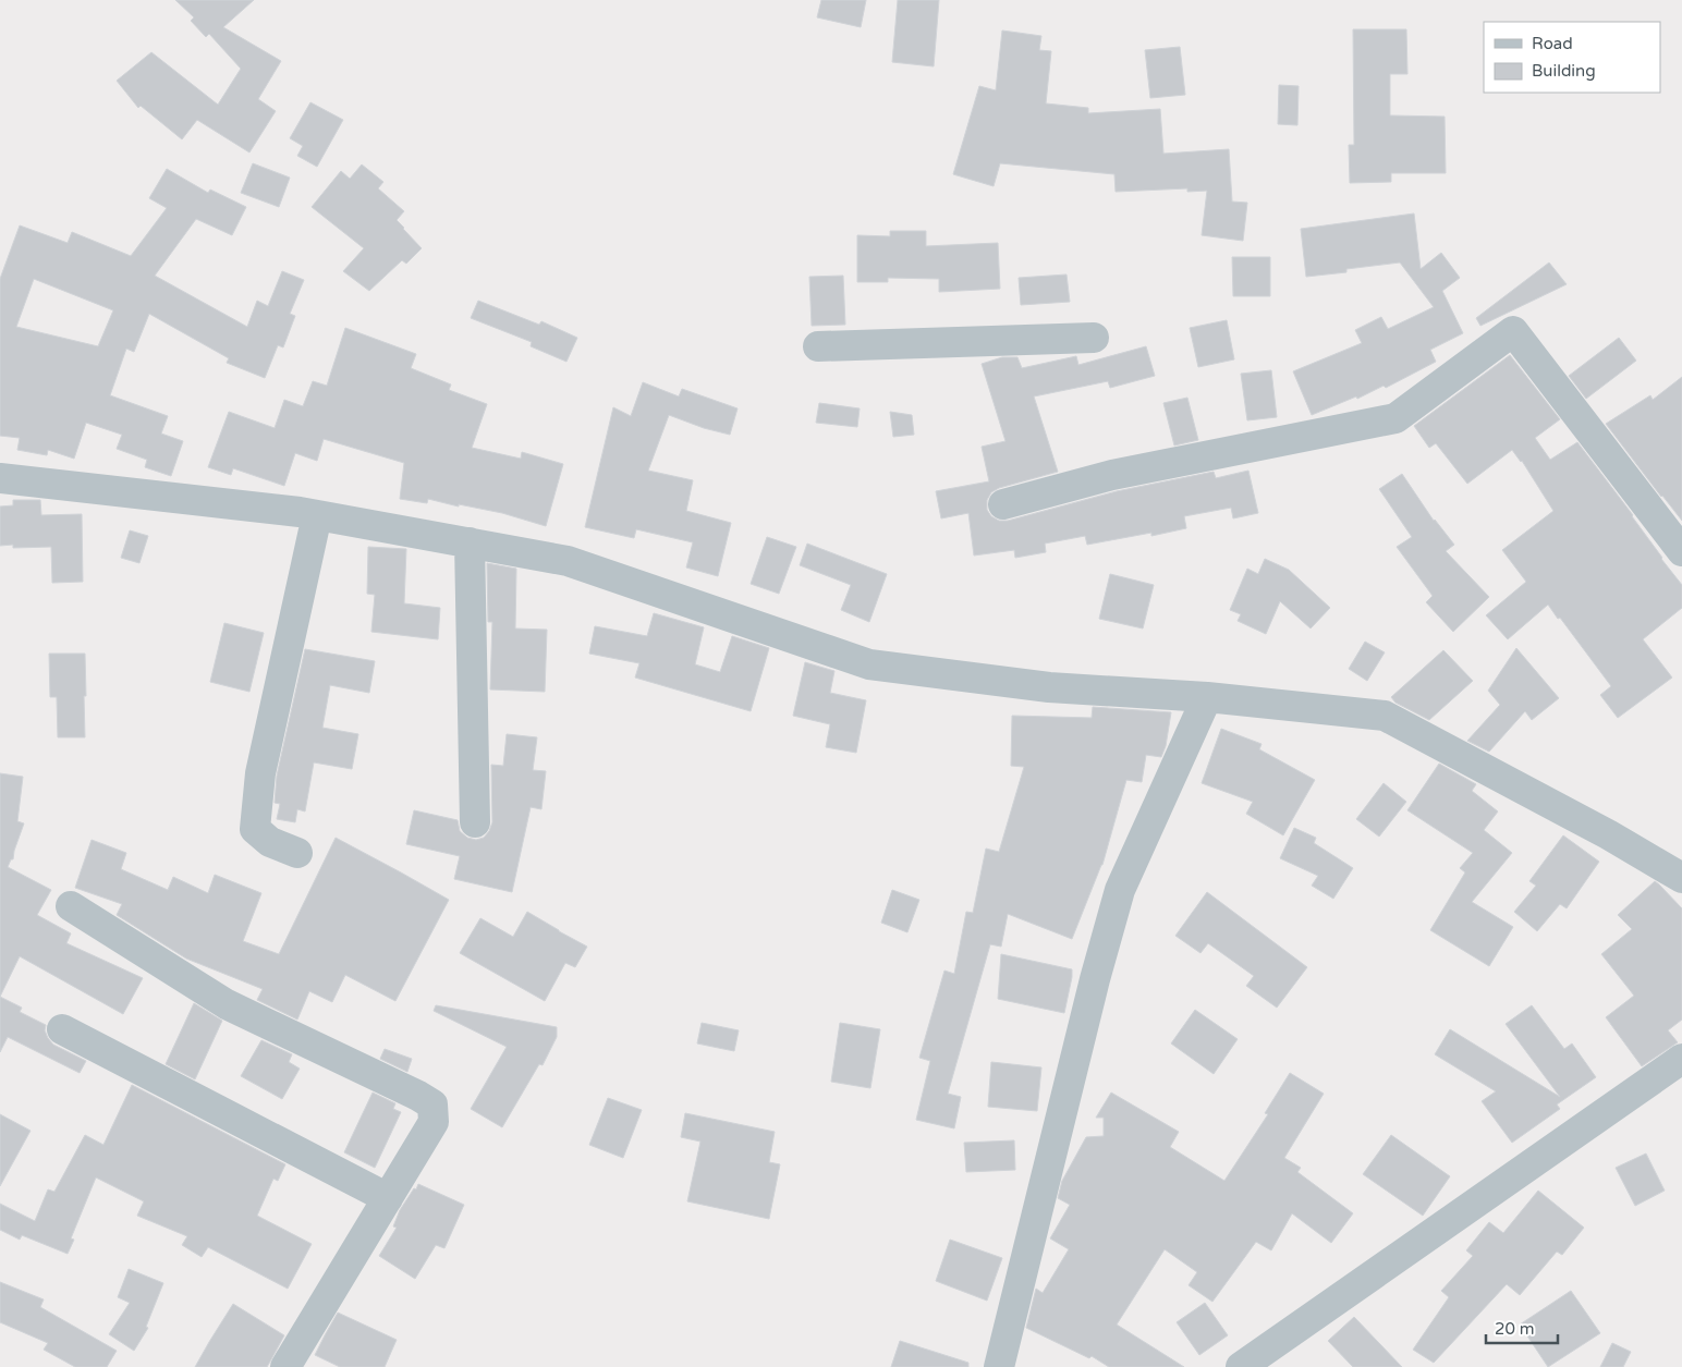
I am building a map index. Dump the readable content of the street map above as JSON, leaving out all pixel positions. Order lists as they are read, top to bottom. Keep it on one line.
{"legend":["Road","Building"],"scale_bar":"20 m"}
